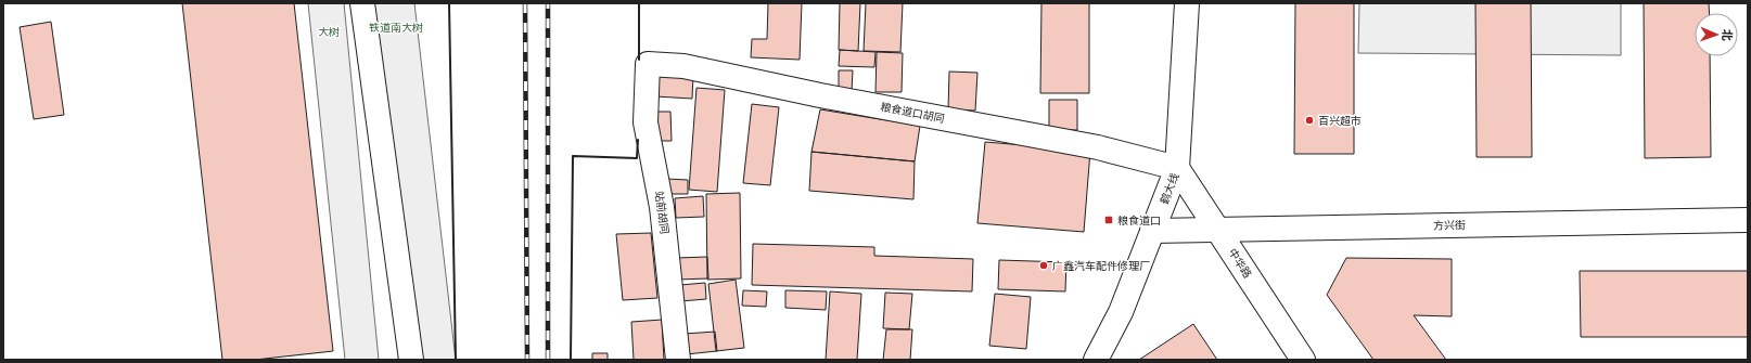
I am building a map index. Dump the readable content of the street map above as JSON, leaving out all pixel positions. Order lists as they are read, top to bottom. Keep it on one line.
{"streets":{"main road":["粮食道口胡同","鹤大线","站前胡同","方兴街","中华路"]},"crossings":[["粮食道口胡同","鹤大线"],["粮食道口胡同","站前胡同"],["粮食道口胡同","中华路"],["鹤大线","方兴街"],["鹤大线","中华路"],["方兴街","中华路"]],"parks":["铁道南大树","大树"],"places":{"other":["百兴超市","广鑫汽车配件修理厂"],"transit":["粮食道口"]},"north":"right"}
